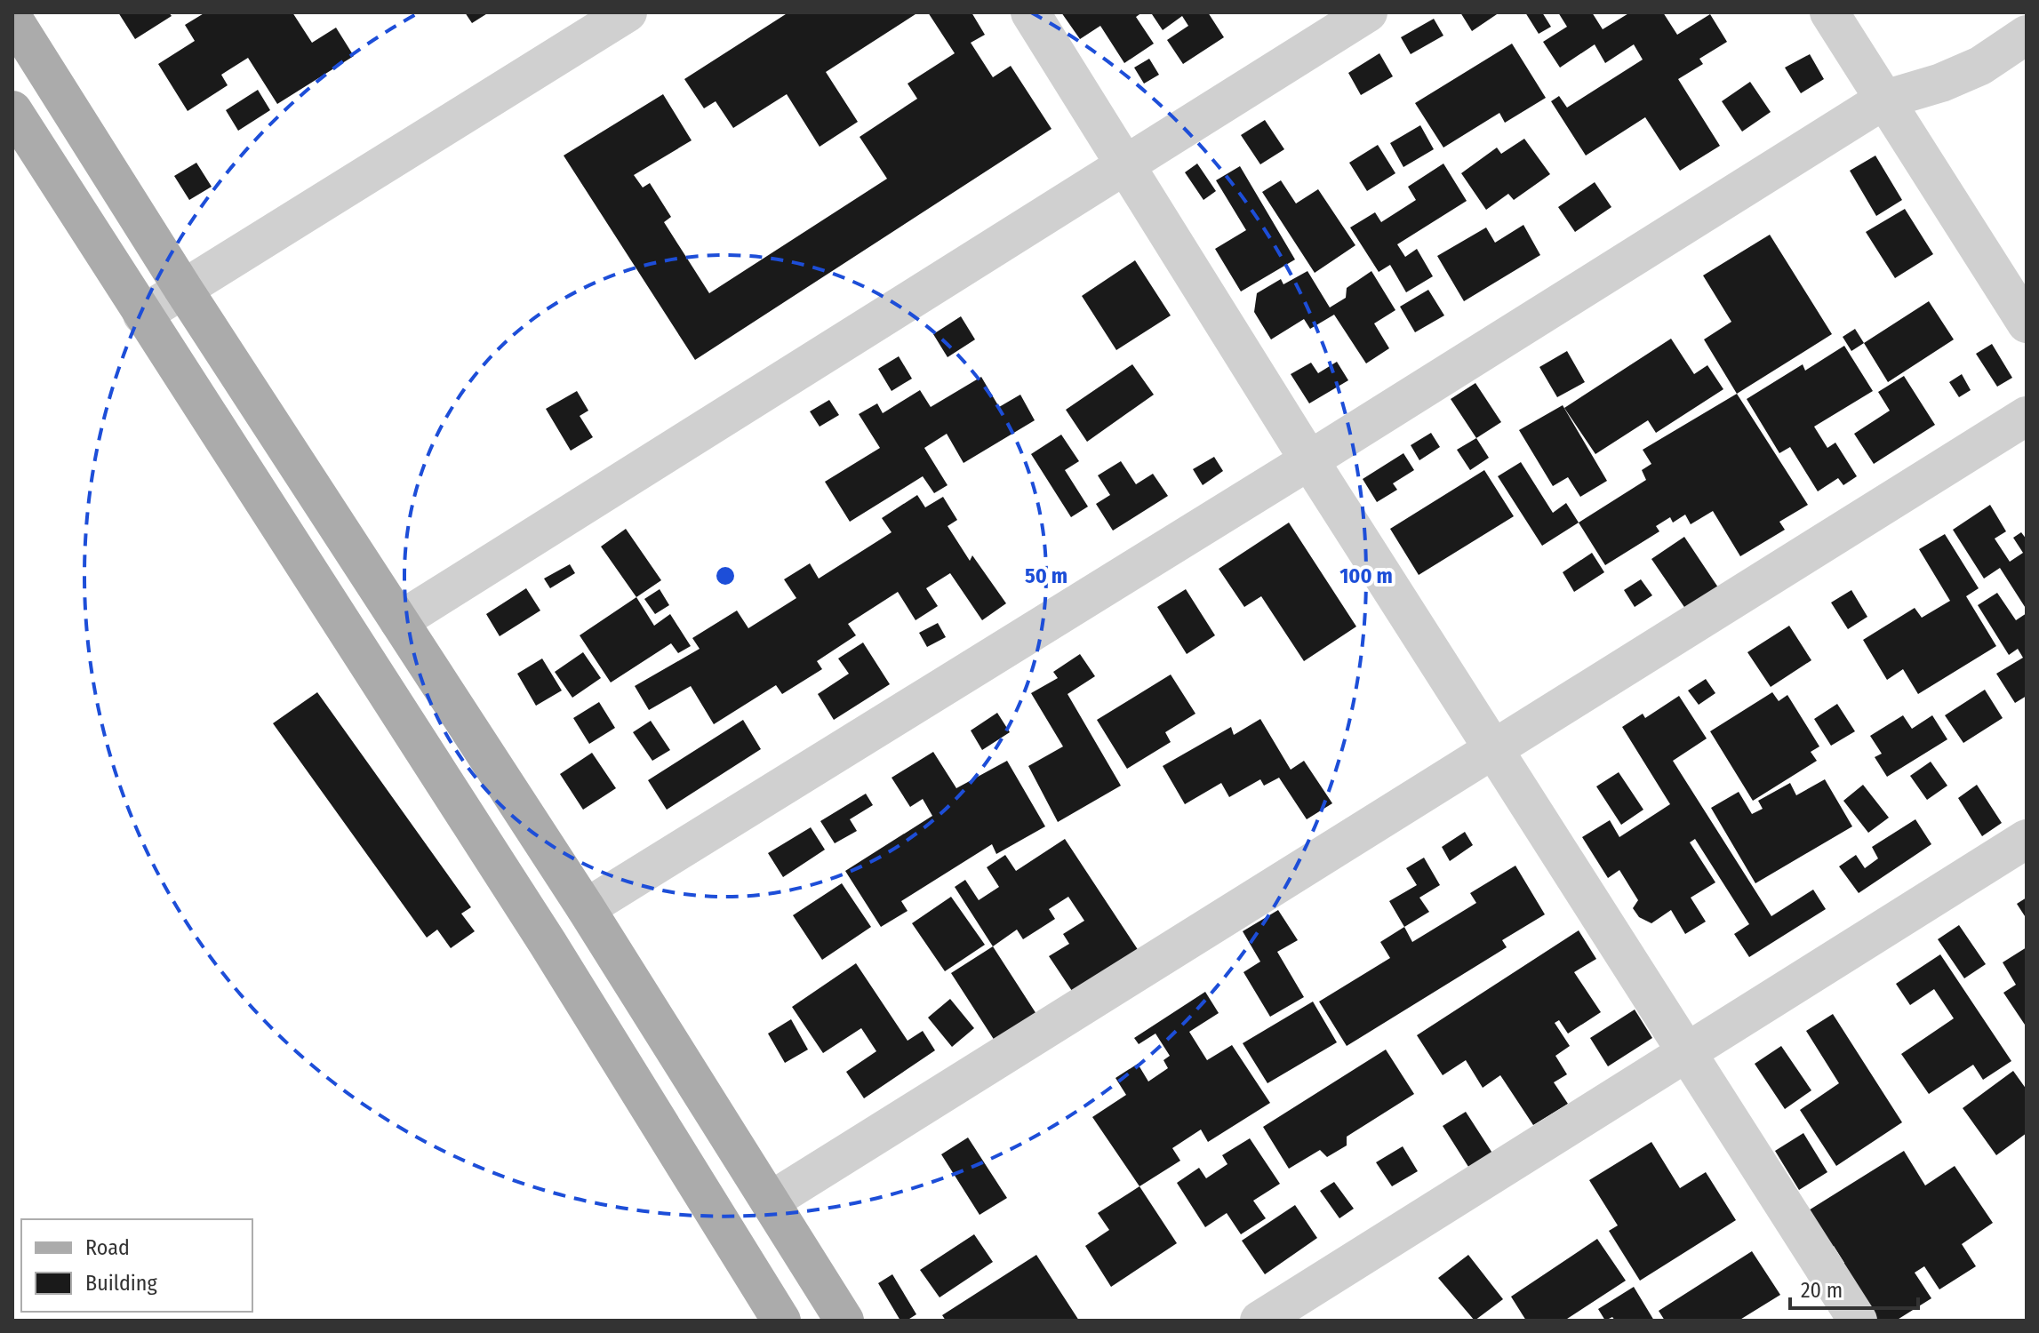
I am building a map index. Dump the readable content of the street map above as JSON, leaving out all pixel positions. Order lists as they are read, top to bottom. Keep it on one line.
{"legend":["Road","Building"],"scale_bar":"20 m","rings":["50 m","100 m"]}
